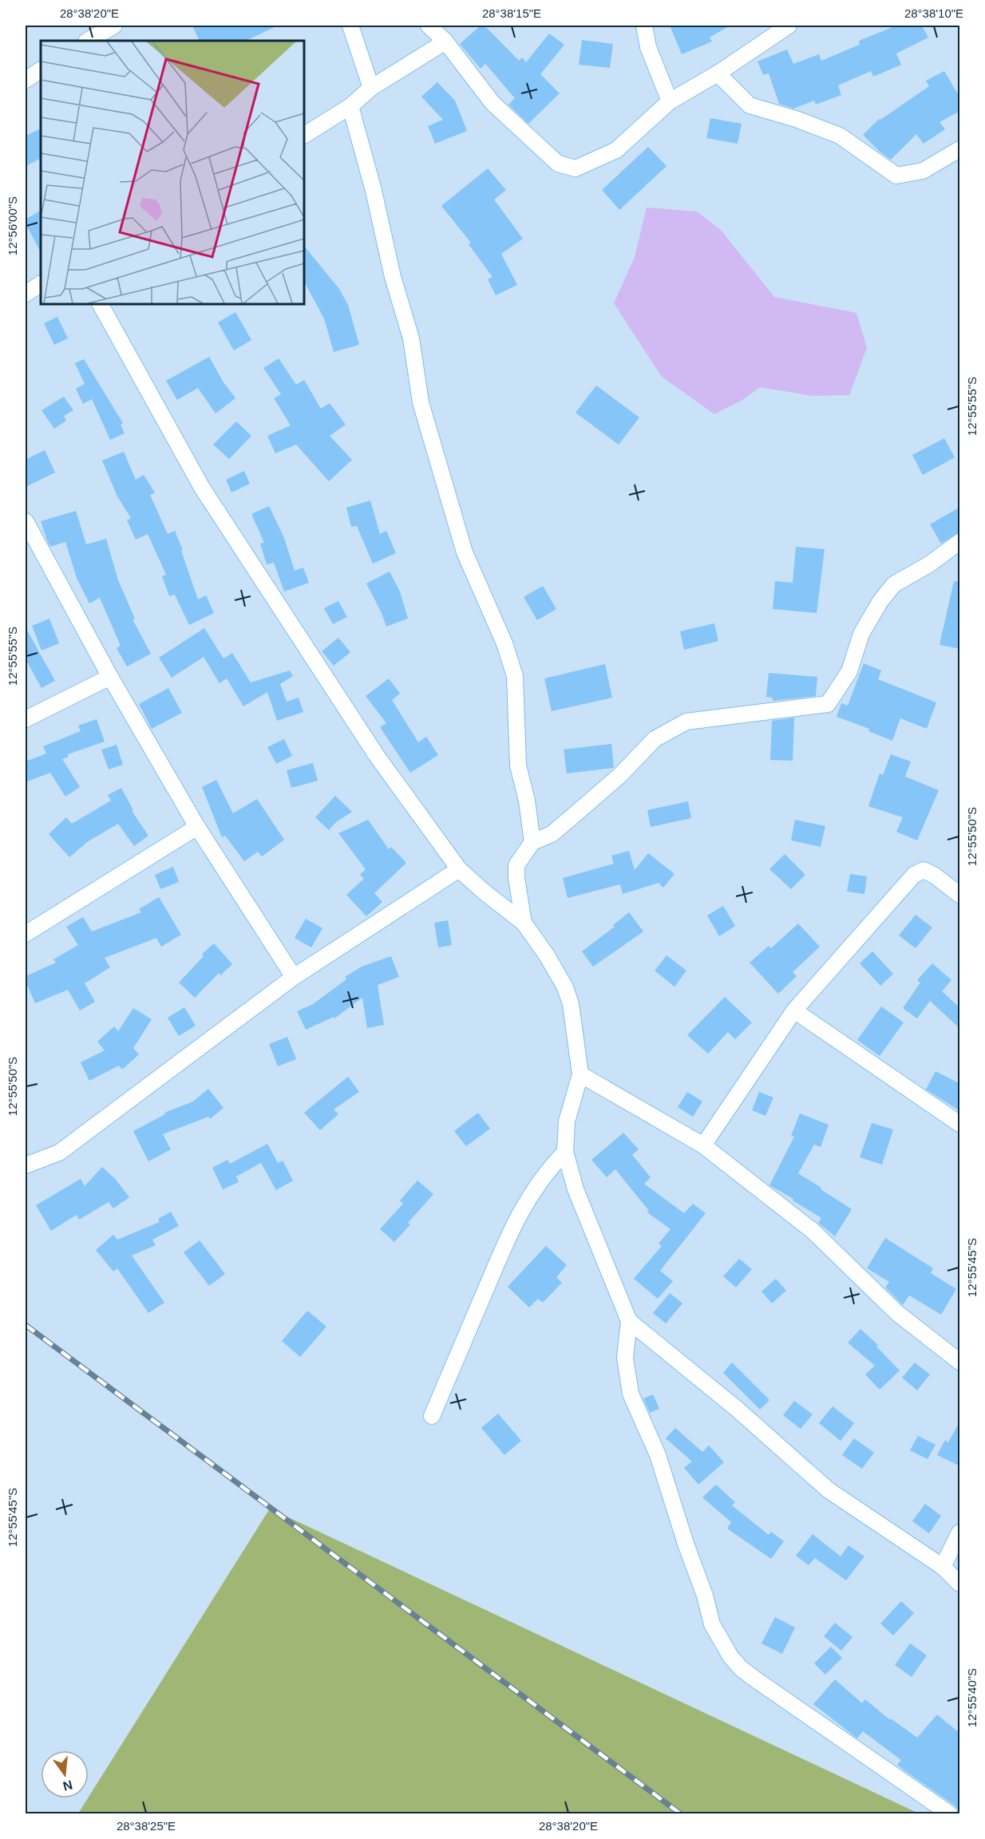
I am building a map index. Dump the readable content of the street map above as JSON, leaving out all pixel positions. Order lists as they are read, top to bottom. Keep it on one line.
{"north":"bottom","coordinates":["28°38'20\"E","28°38'15\"E","28°38'10\"E","12°56'00\"S","12°55'55\"S","12°55'50\"S","12°55'45\"S","12°55'40\"S","28°38'25\"E"]}
